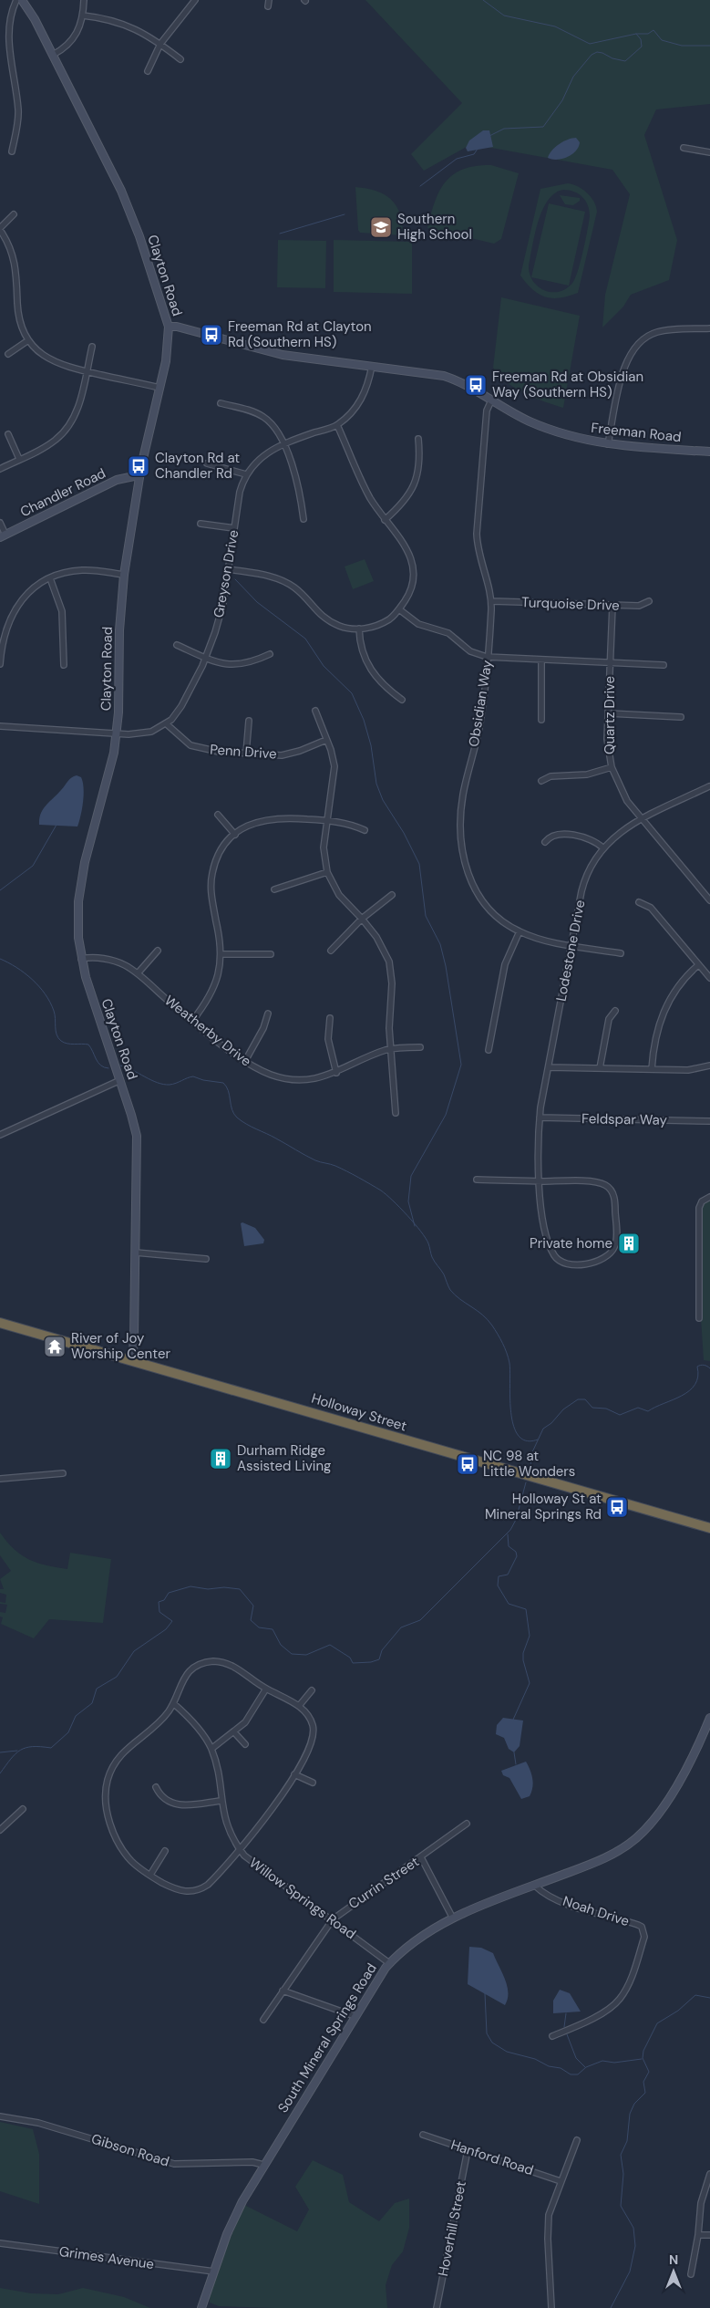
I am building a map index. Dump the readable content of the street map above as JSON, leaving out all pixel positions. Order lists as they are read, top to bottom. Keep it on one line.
{"streets":{"highway":["Holloway Street"],"street":["Clayton Road","Freeman Road","Chandler Road","Greyson Drive","Turquoise Drive","Obsidian Way","Quartz Drive","Penn Drive","Lodestone Drive","Weatherby Drive","Feldspar Way","Currin Street","Willow Springs Road","Noah Drive","South Mineral Springs Road","Gibson Road","Hanford Road","Hoverhill Street","Grimes Avenue"]},"crossings":[["Clayton Road","Freeman Road"],["Clayton Road","Chandler Road"],["Clayton Road","Greyson Drive"],["Clayton Road","Weatherby Drive"],["Clayton Road","Holloway Street"],["Freeman Road","Greyson Drive"],["Freeman Road","Obsidian Way"],["Greyson Drive","Penn Drive"],["Turquoise Drive","Obsidian Way"],["Turquoise Drive","Quartz Drive"],["Obsidian Way","Lodestone Drive"],["Quartz Drive","Lodestone Drive"],["Lodestone Drive","Feldspar Way"],["Currin Street","Willow Springs Road"],["Willow Springs Road","South Mineral Springs Road"],["Noah Drive","South Mineral Springs Road"],["South Mineral Springs Road","Gibson Road"],["South Mineral Springs Road","Grimes Avenue"],["Hanford Road","Hoverhill Street"]],"places":{"school or university":["Southern High School"],"bus stop":["Freeman Rd at Clayton Rd (Southern HS)","Freeman Rd at Obsidian Way (Southern HS)","Clayton Rd at Chandler Rd","NC 98 at Little Wonders","Holloway St at Mineral Springs Rd"],"building":["Private home","Durham Ridge Assisted Living"],"temple":["River of Joy Worship Center"]},"north":"top"}
